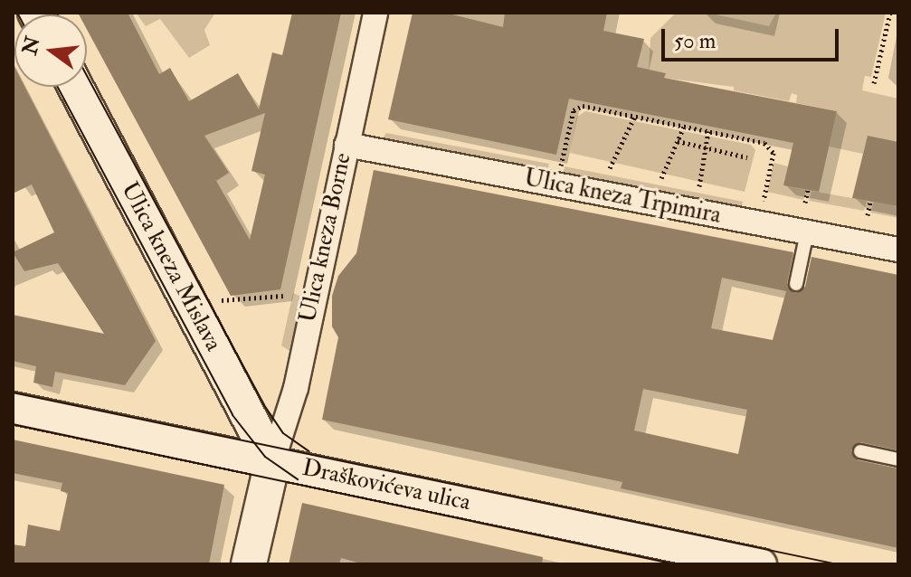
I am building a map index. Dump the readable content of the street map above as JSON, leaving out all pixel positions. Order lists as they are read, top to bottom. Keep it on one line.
{"streets":{"main road":["Ulica kneza Mislava"],"street":["Ulica kneza Trpimira","Ulica kneza Borne","Draškovićeva ulica"]},"crossings":[["Ulica kneza Trpimira","Ulica kneza Borne"],["Ulica kneza Borne","Ulica kneza Mislava"],["Ulica kneza Borne","Draškovićeva ulica"],["Ulica kneza Mislava","Draškovićeva ulica"]],"scale_bar":"50 m","north":"left"}
